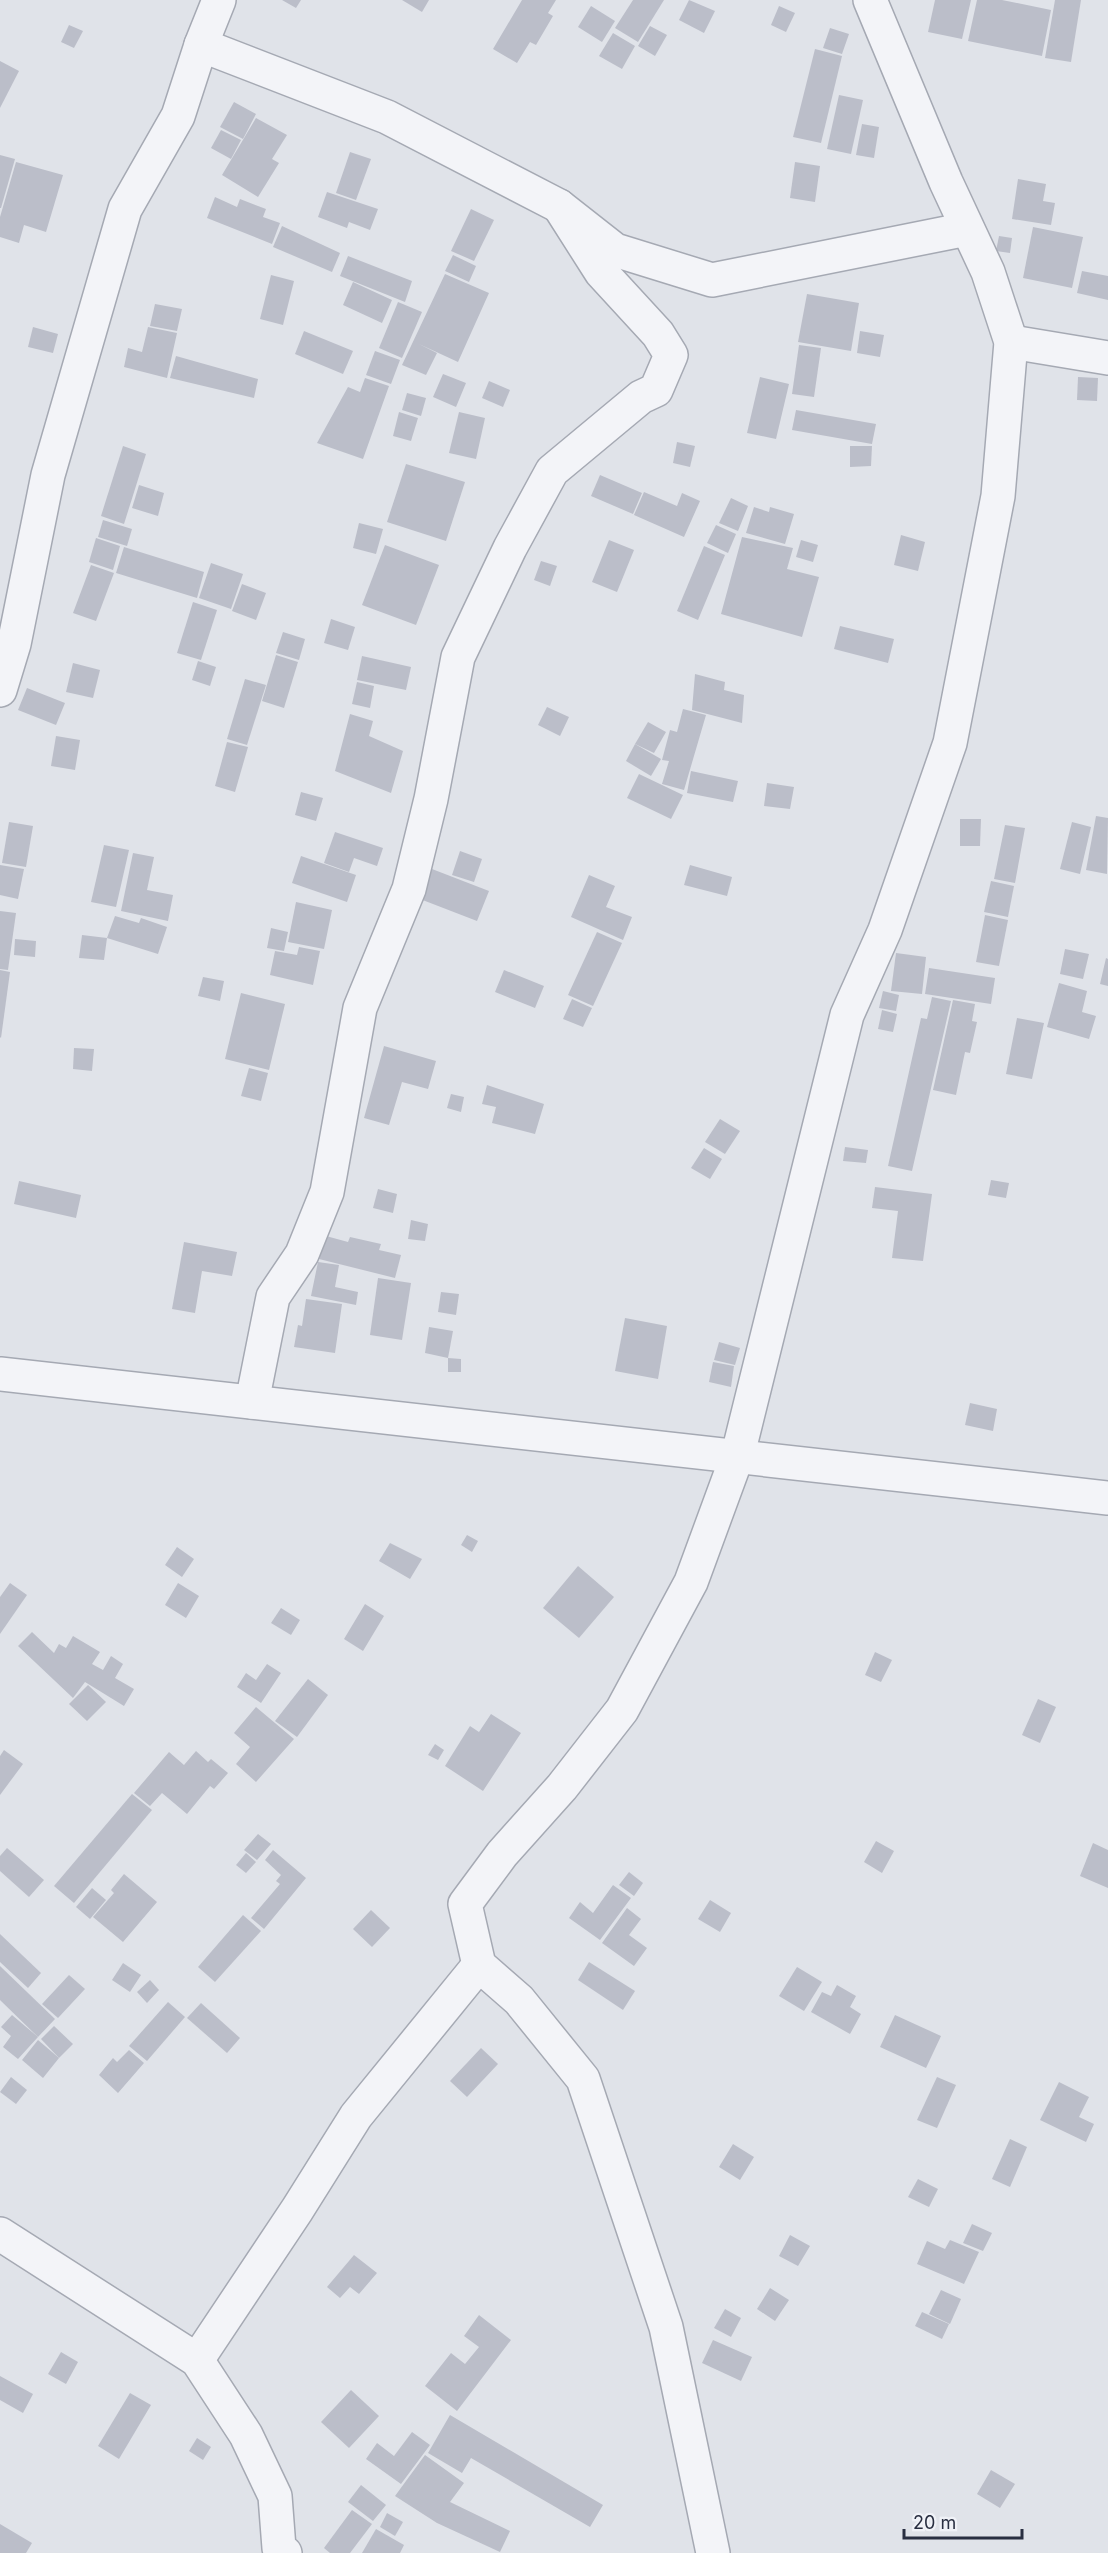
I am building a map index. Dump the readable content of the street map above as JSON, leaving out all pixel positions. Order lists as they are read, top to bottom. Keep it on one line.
{"scale_bar":"20 m"}
